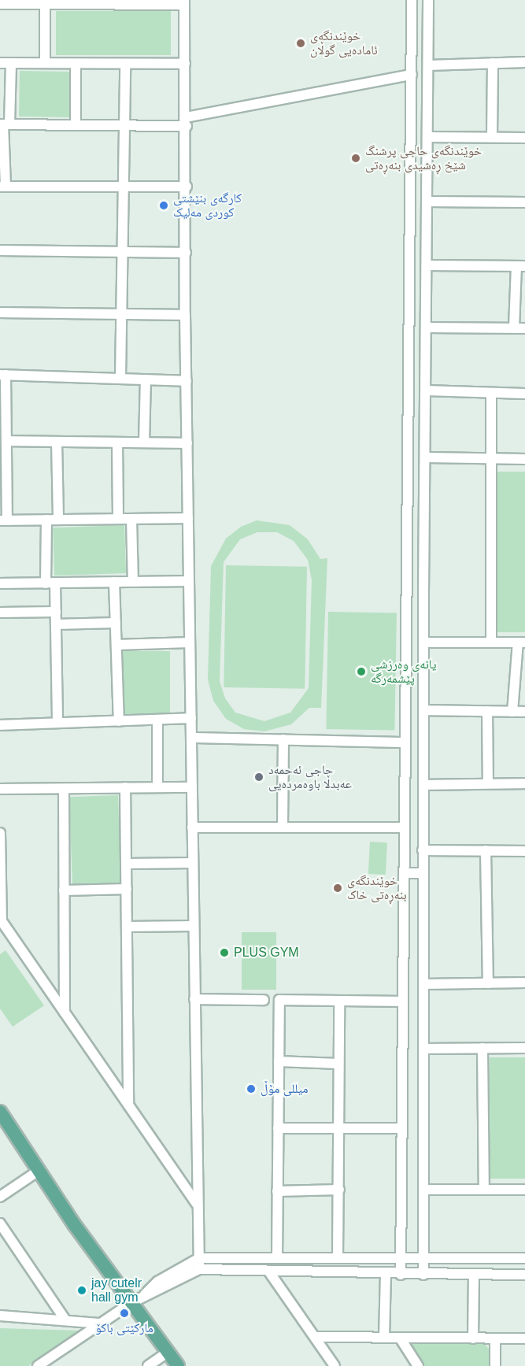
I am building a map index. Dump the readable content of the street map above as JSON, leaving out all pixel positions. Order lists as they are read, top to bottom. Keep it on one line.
{"places":["خوێندنگەی ئامادەیی گوڵان","خوێندنگەی حاجی پرشنگ شێخ ڕەشیدی بنەڕەتی","کارگەی بنێشتی کوردی مەلیک","یانەی وەرزشی پێشمەرگە","حاجی ئەحمەد عەبدڵا باوەمردەیی","خوێندنگەی بنەڕەتی خاک","PLUS GYM","میللی مۆڵ","jay cutelr hall gym","مارکێتی باکۆ"]}
